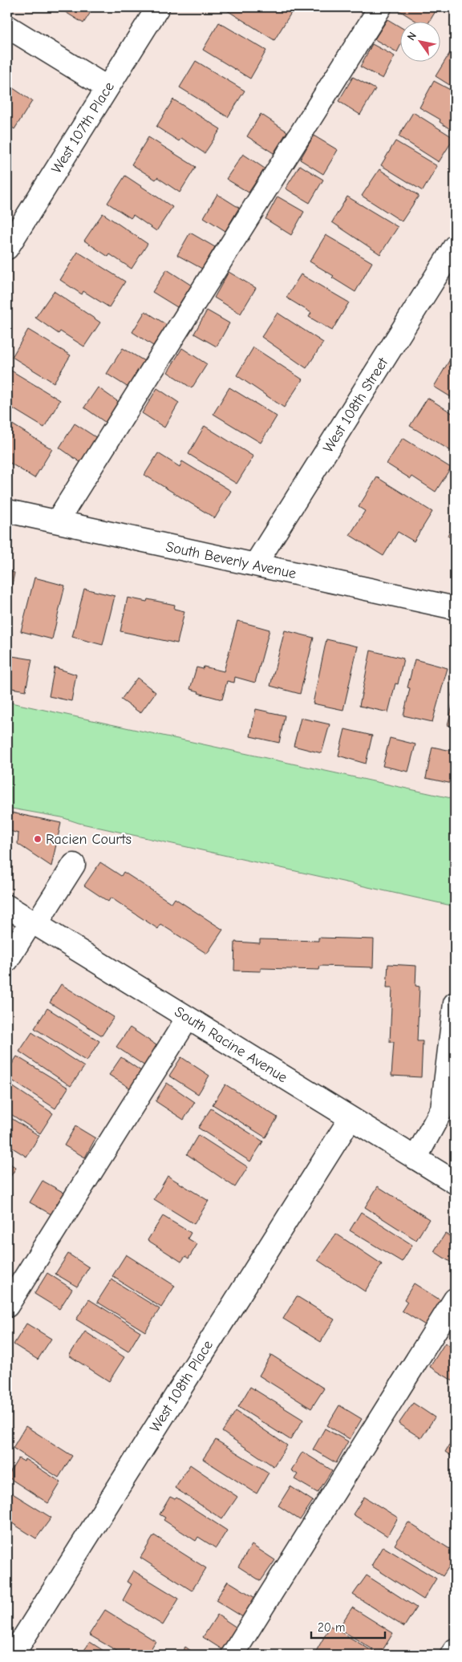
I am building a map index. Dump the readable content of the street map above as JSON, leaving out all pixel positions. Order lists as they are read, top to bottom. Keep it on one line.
{"streets":{"street":["West 107th Place","West 108th Street","South Beverly Avenue","South Racine Avenue","West 108th Place"]},"crossings":[["West 108th Street","South Beverly Avenue"],["South Racine Avenue","West 108th Place"]],"places":["Racien Courts"],"scale_bar":"20 m","north":"top left"}
